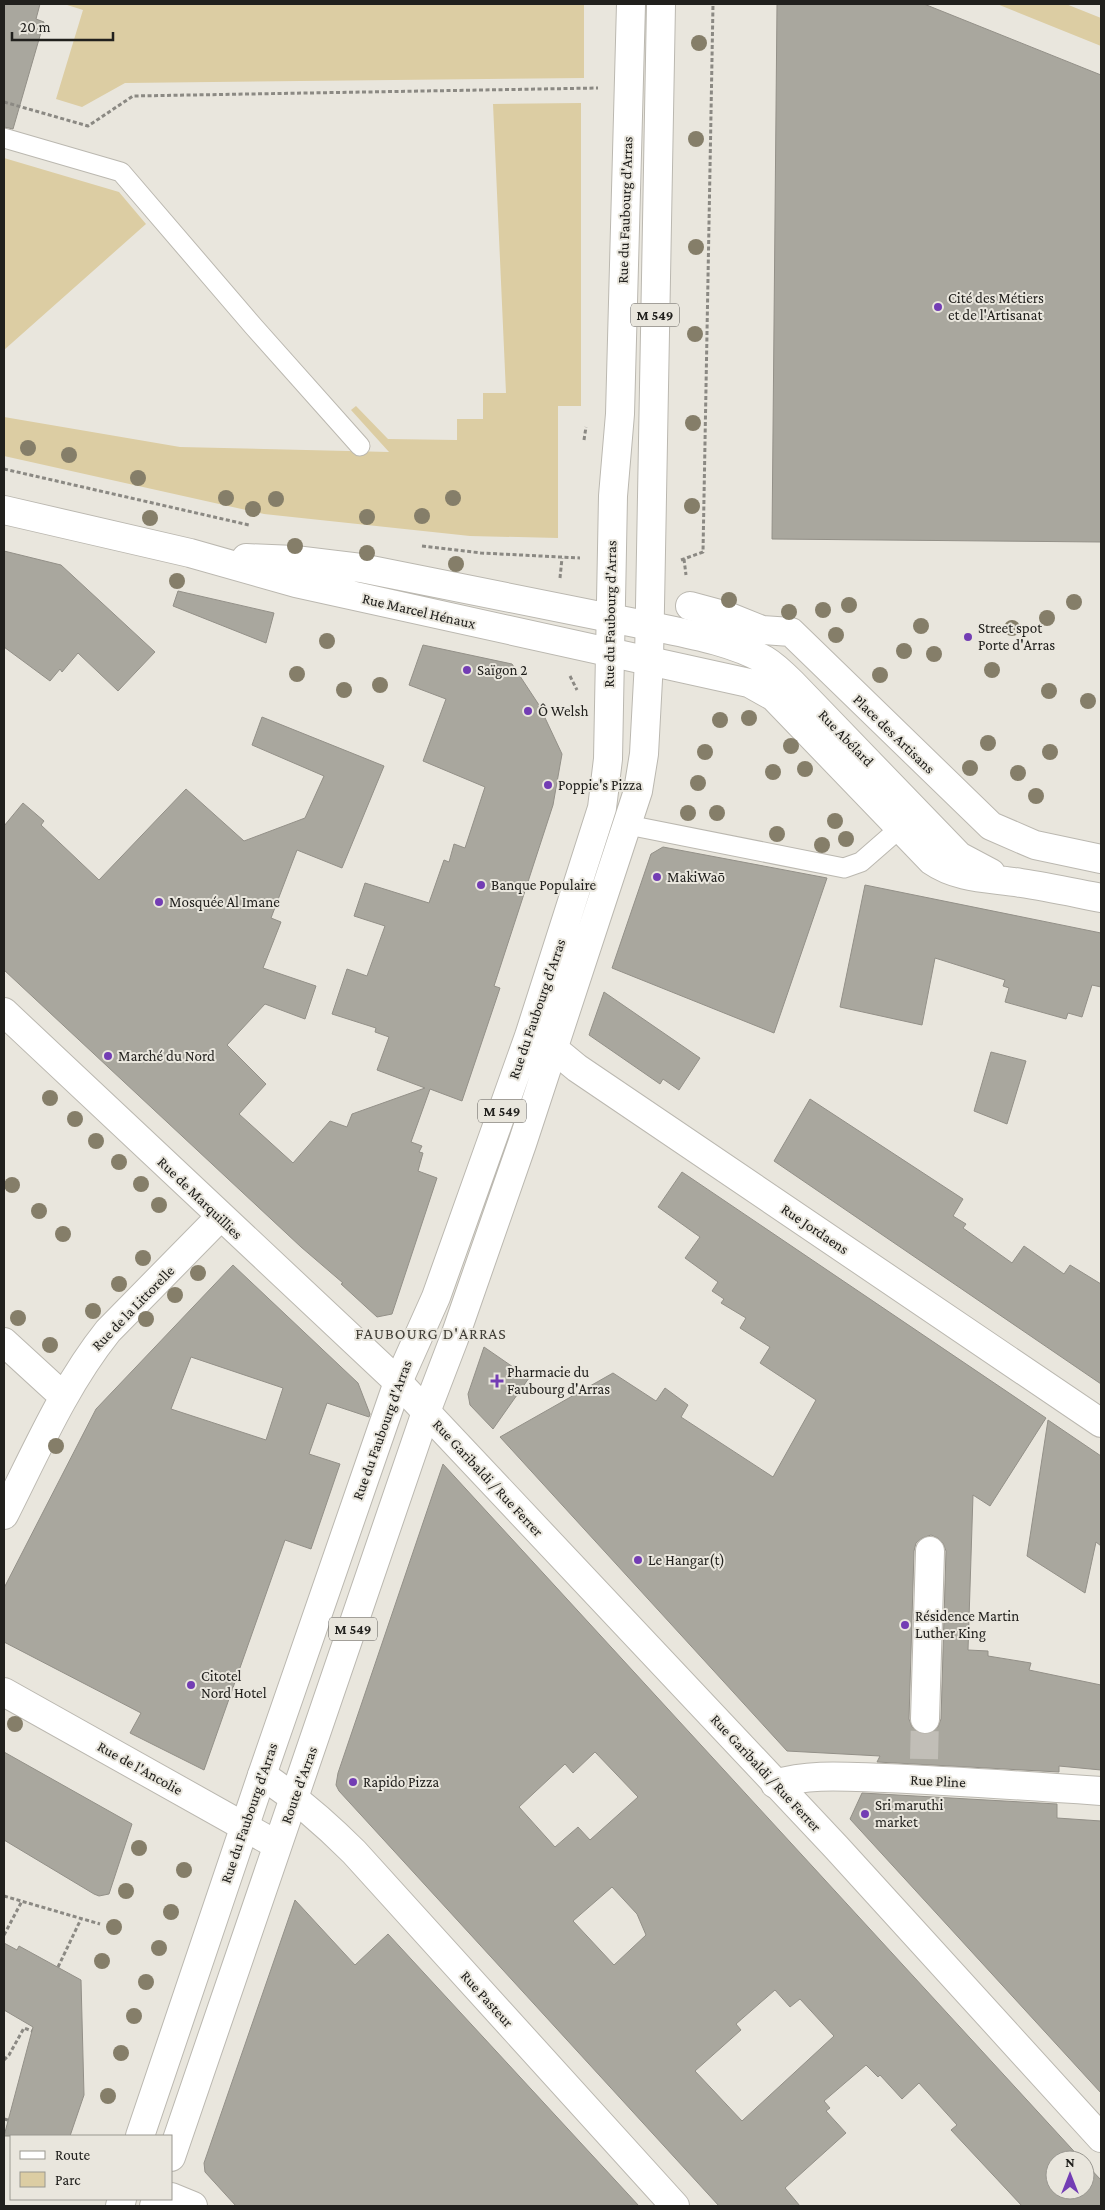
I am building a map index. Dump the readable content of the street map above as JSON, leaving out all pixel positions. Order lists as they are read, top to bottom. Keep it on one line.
{"streets":{"street":["Rue du Faubourg d'Arras","M 549","Rue Marcel Hénaux","Place des Artisans","Rue Abélard","Rue de Marquillies","Rue Jordaens","Rue de la Littorelle","Rue Garibaldi / Rue Ferrer","Rue de l'Ancolie","Rue Pline","Route d'Arras","Rue Pasteur"]},"crossings":[["Rue du Faubourg d'Arras","Rue Marcel Hénaux"],["Rue du Faubourg d'Arras","Rue Abélard"],["Rue du Faubourg d'Arras","Rue de Marquillies"],["Rue du Faubourg d'Arras","Rue Jordaens"],["Rue du Faubourg d'Arras","Rue Garibaldi / Rue Ferrer"],["Rue du Faubourg d'Arras","Rue de l'Ancolie"],["Rue du Faubourg d'Arras","Route d'Arras"],["Rue du Faubourg d'Arras","Rue Pasteur"],["Rue Marcel Hénaux","Rue Abélard"],["Rue de Marquillies","Rue de la Littorelle"],["Rue de Marquillies","Rue Garibaldi / Rue Ferrer"],["Rue de Marquillies","Route d'Arras"],["Rue Garibaldi / Rue Ferrer","Rue Pline"],["Rue Garibaldi / Rue Ferrer","Route d'Arras"],["Rue de l'Ancolie","Route d'Arras"],["Route d'Arras","Rue Pasteur"]],"districts":["FAUBOURG D'ARRAS"],"places":{"other":["Cité des Métiers et de l'Artisanat","Street spot Porte d'Arras","Saïgon 2","Ô Welsh","Poppie's Pizza","MakiWaō","Banque Populaire","Mosquée Al Imane","Marché du Nord","Le Hangar(t)","Résidence Martin Luther King","Citotel Nord Hotel","Rapido Pizza","Sri maruthi market"],"health":["Pharmacie du Faubourg d'Arras"]},"legend":["Route","Parc"],"scale_bar":"20 m","north":"top"}
